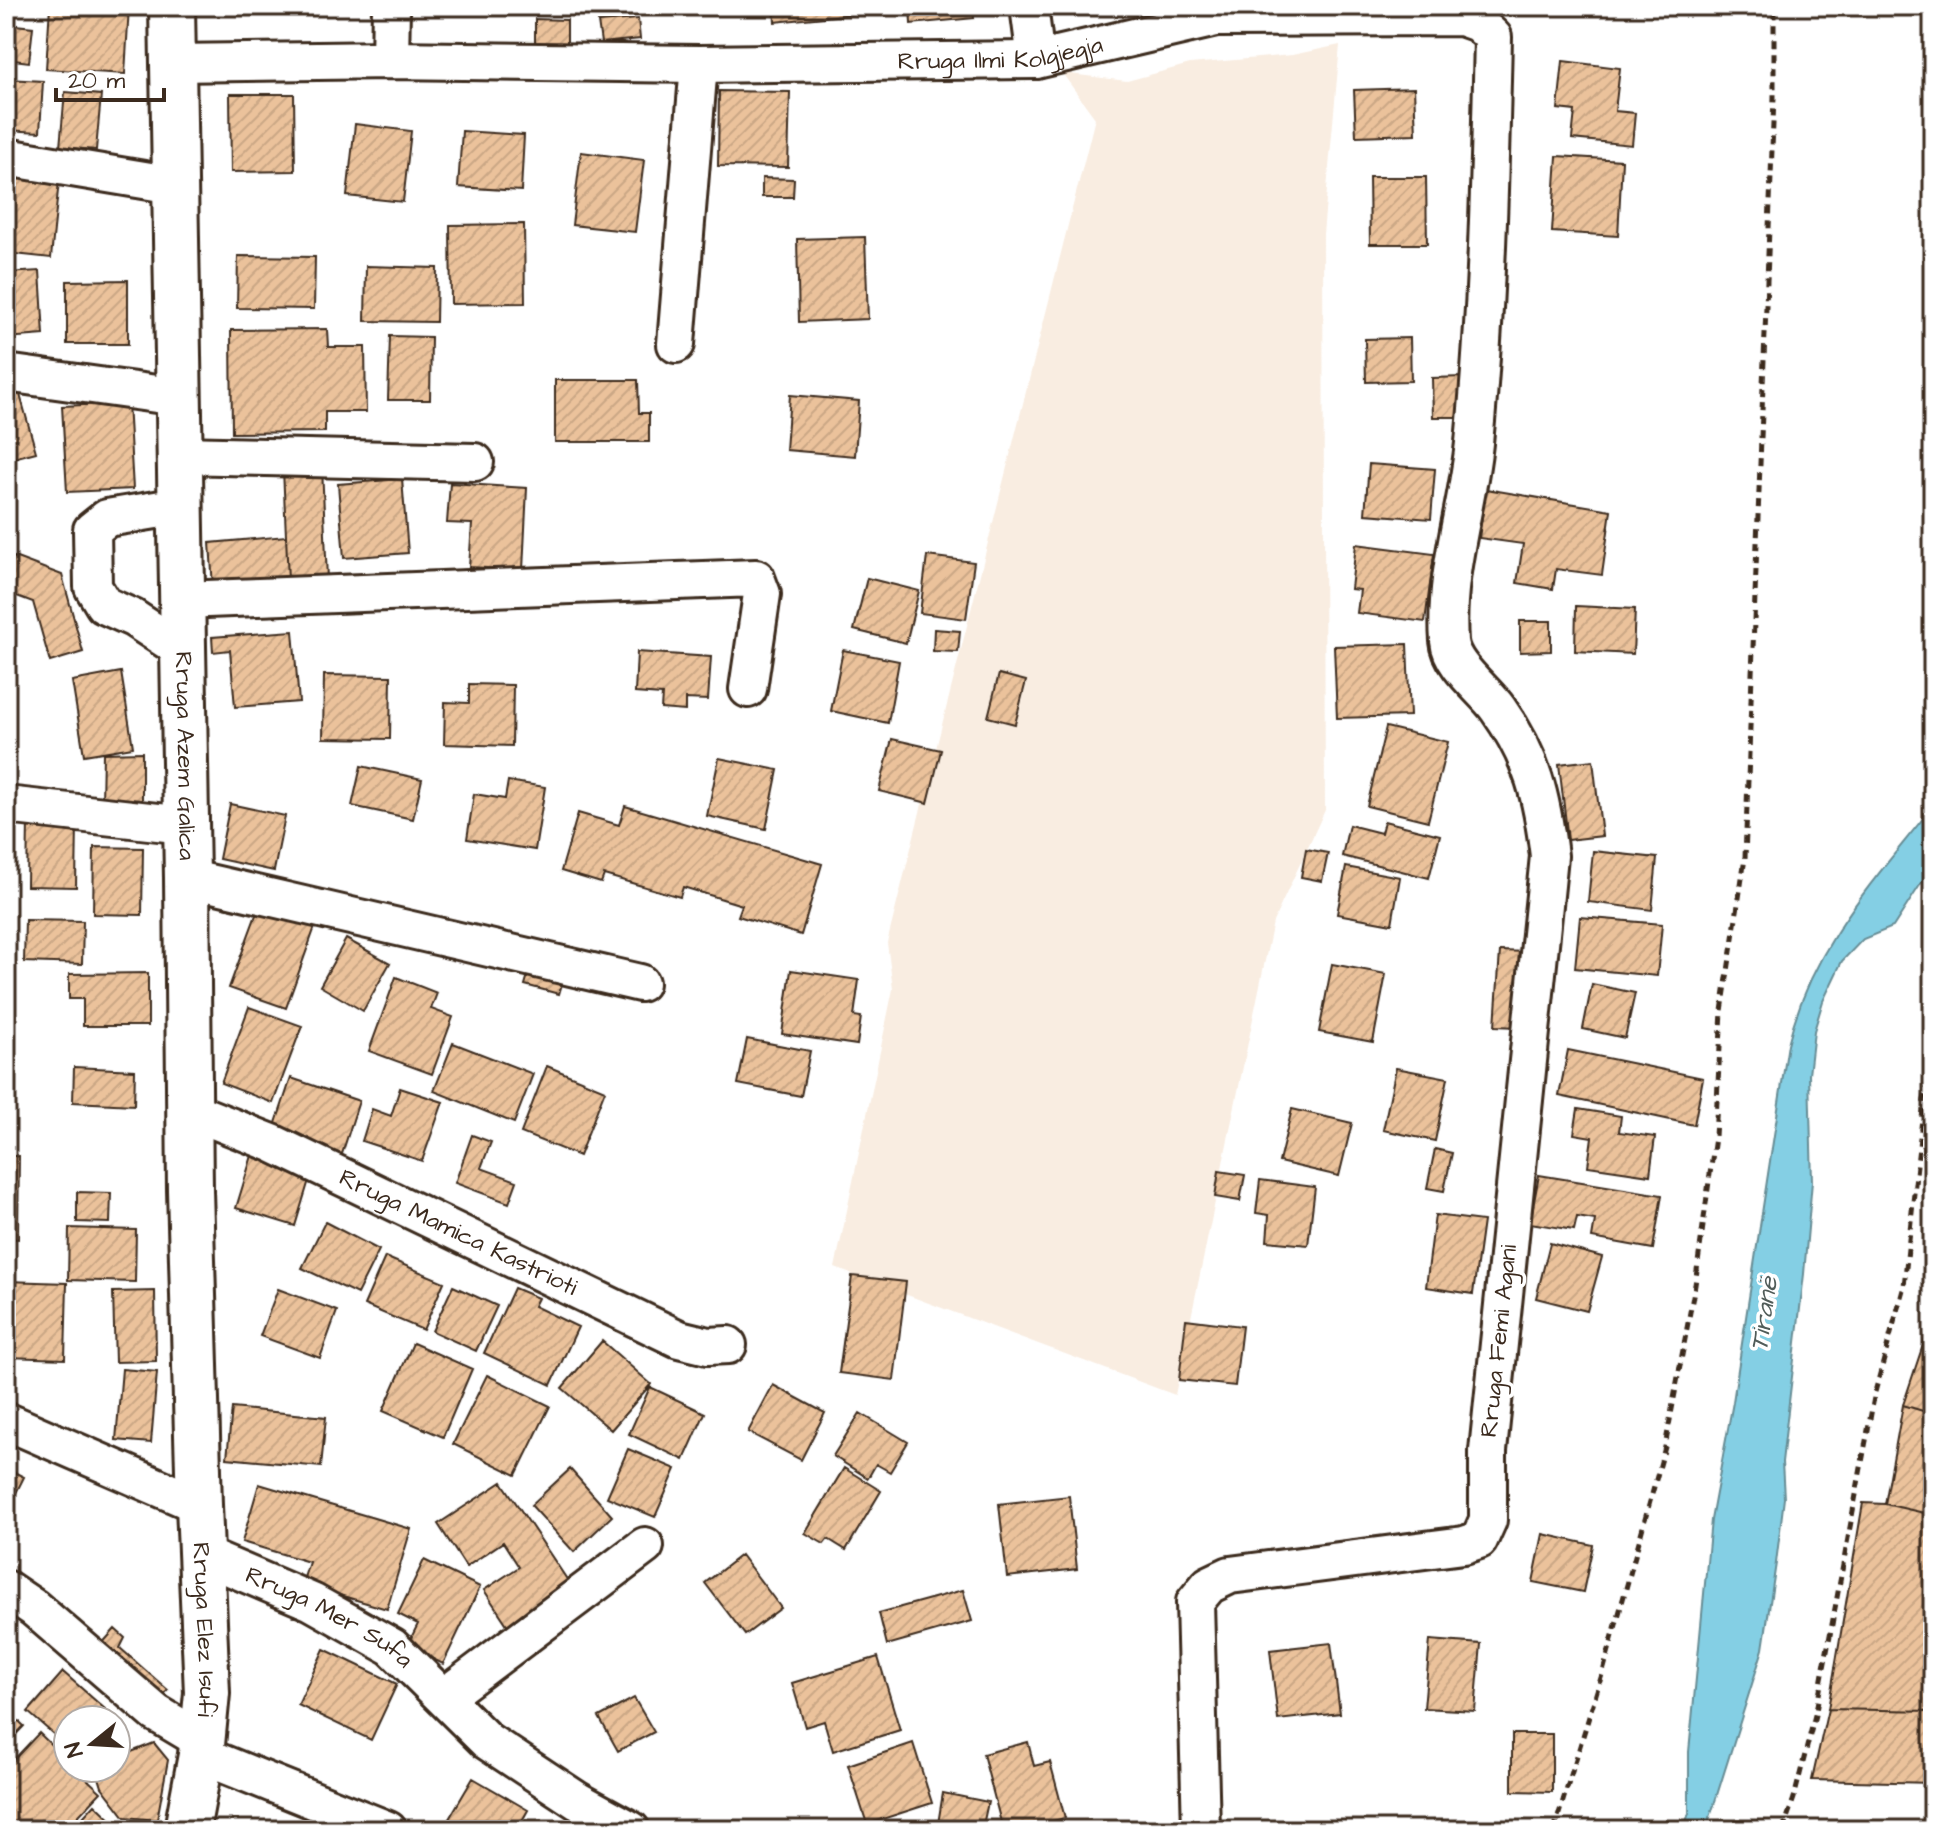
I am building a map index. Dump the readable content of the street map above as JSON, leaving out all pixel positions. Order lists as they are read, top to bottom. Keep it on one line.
{"streets":{"main road":["Rruga Azem Galica","Rruga Elez Isufi"],"street":["Rruga Ilmi Kolgjegja","Rruga Mamica Kastrioti","Rruga Femi Agani","Rruga Mer Sufa"]},"crossings":[["Rruga Ilmi Kolgjegja","Rruga Azem Galica"],["Rruga Ilmi Kolgjegja","Rruga Femi Agani"],["Rruga Azem Galica","Rruga Mamica Kastrioti"],["Rruga Azem Galica","Rruga Elez Isufi"],["Rruga Mer Sufa","Rruga Elez Isufi"]],"water":["Tiranë"],"scale_bar":"20 m","north":"left"}
